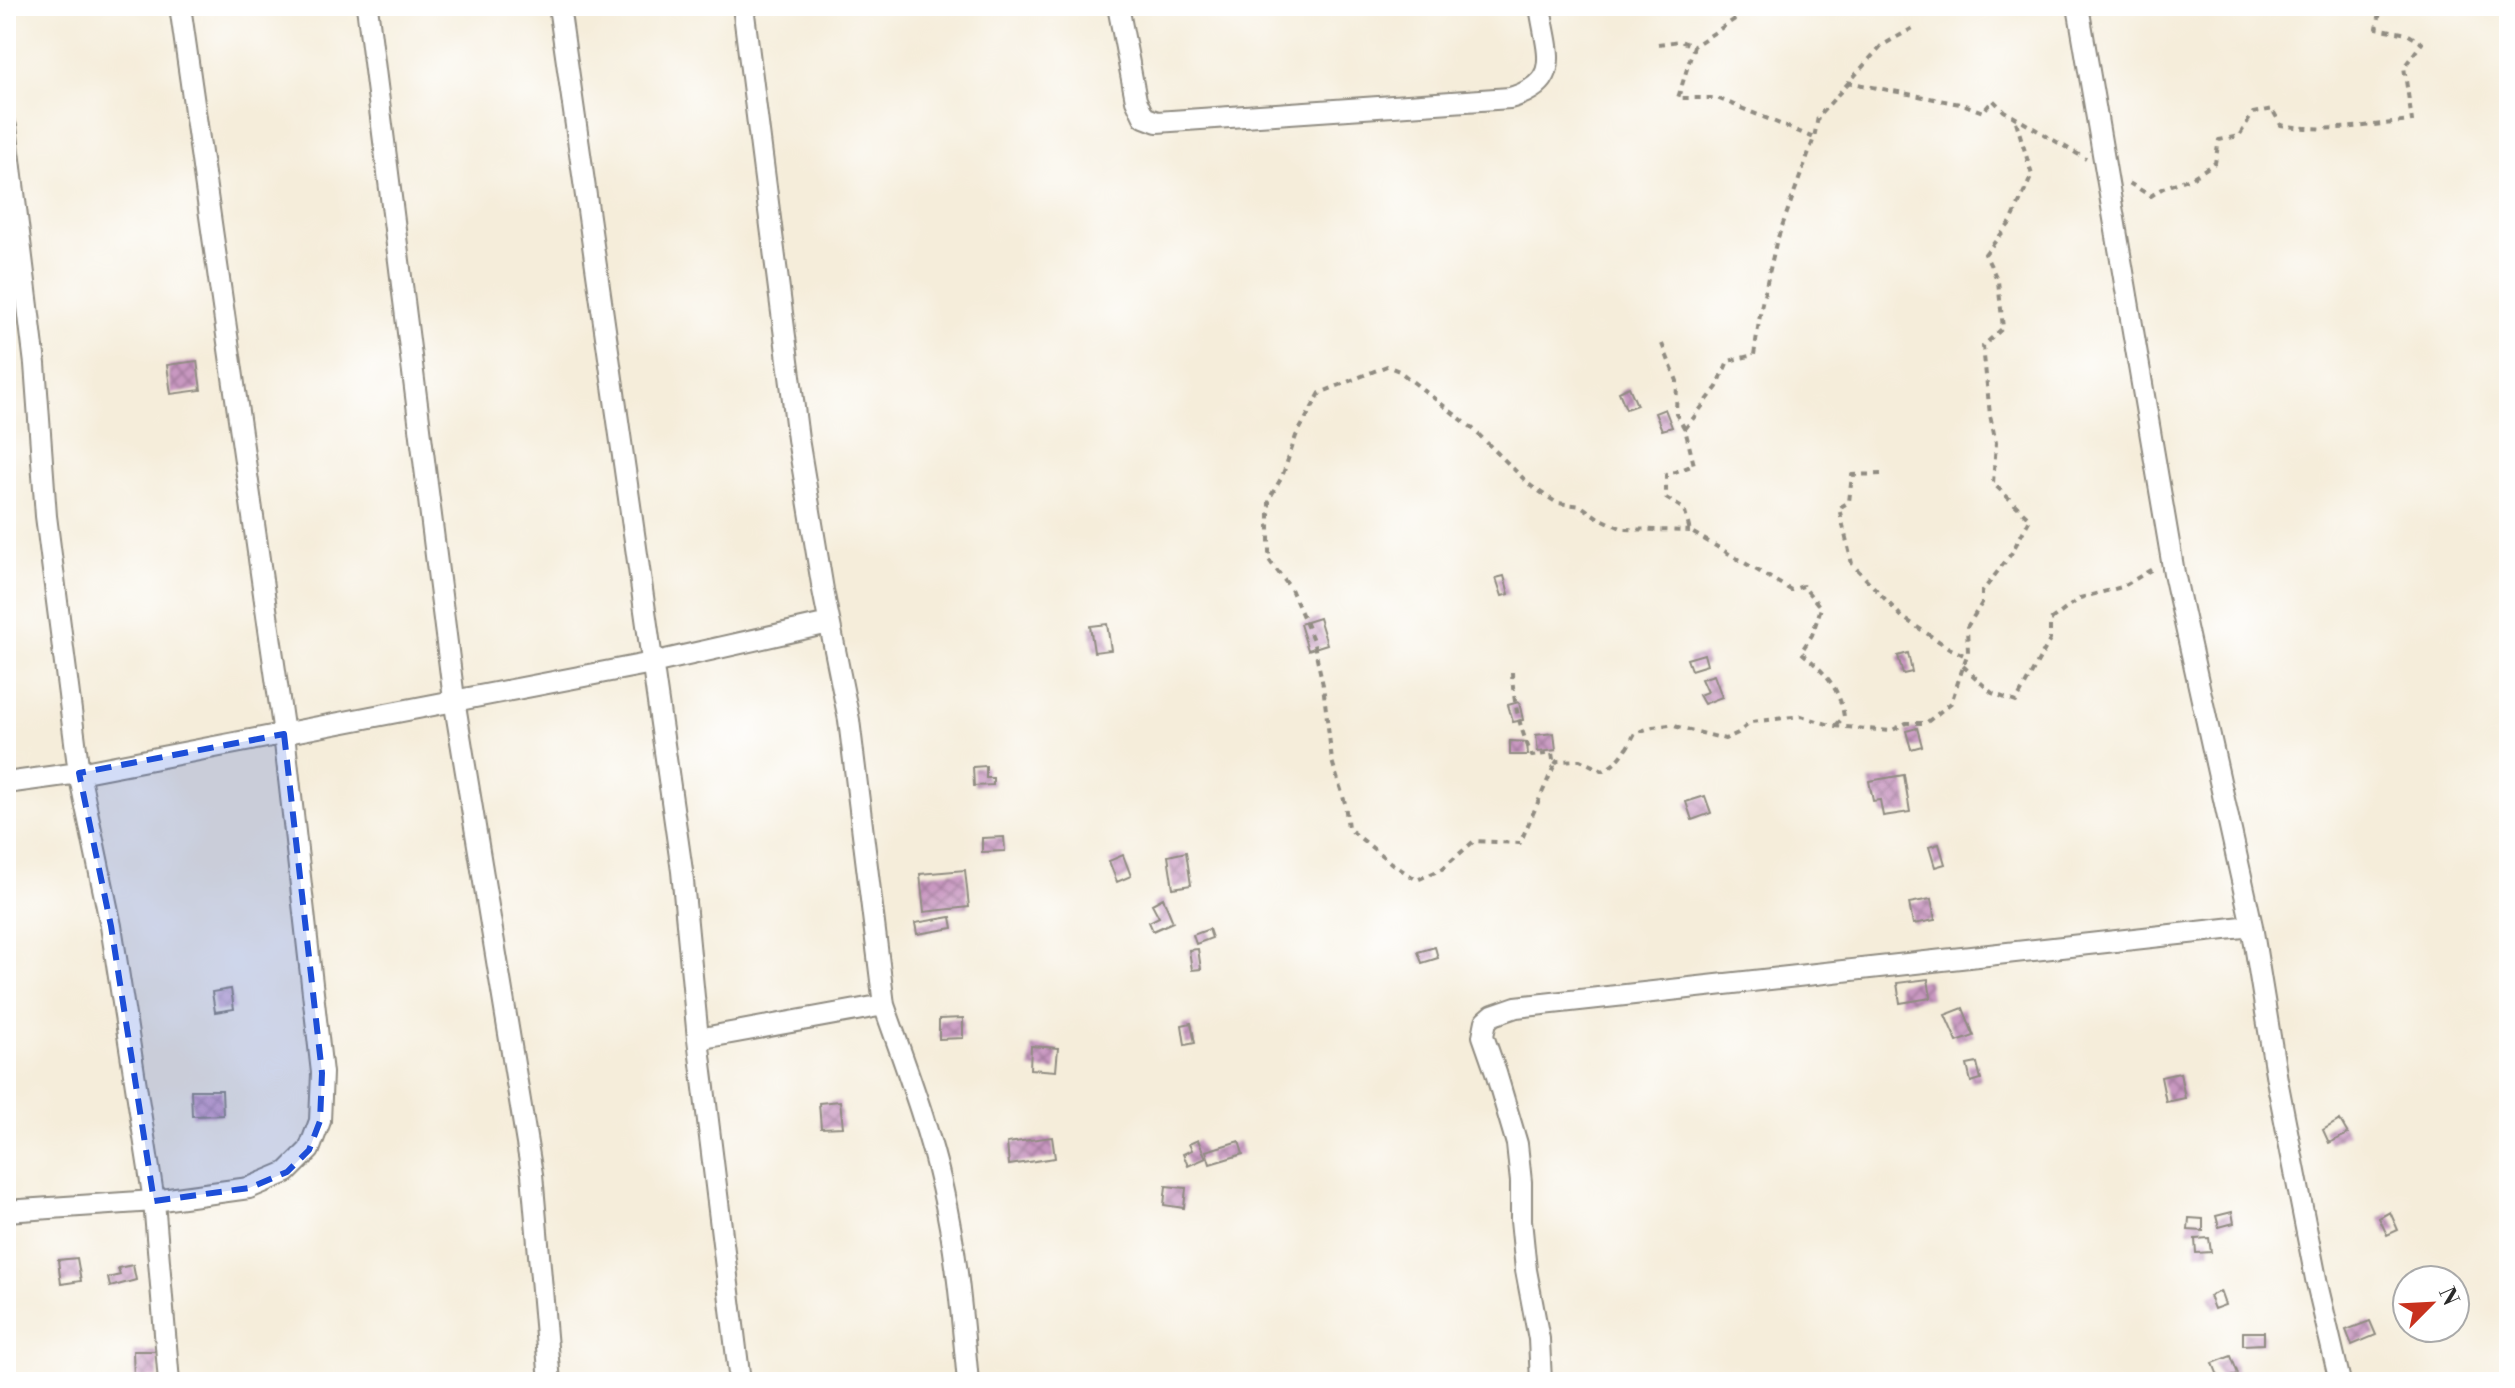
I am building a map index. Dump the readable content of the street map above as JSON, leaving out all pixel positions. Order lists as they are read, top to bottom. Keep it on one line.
{"north":"top right"}
